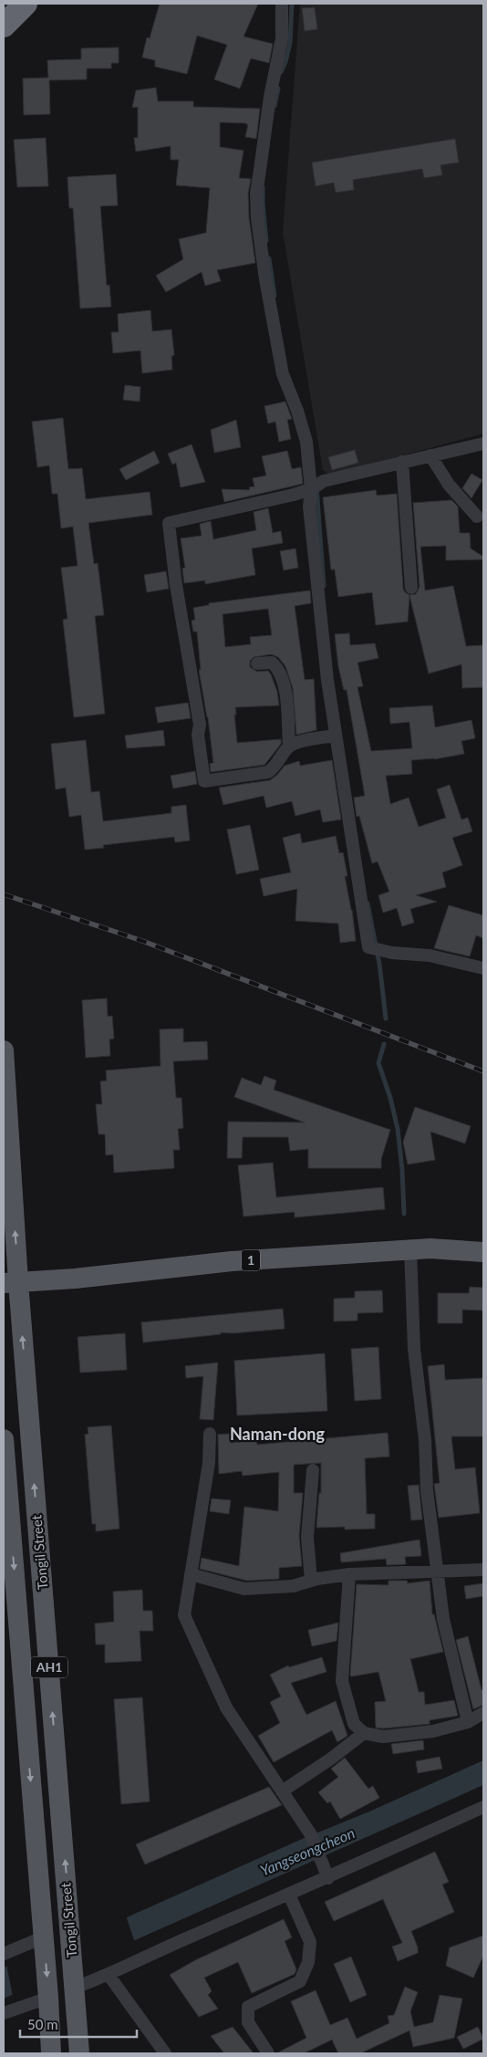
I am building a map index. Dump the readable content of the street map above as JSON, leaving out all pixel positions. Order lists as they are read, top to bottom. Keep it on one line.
{"streets":{"main road":["1","Tongil Street","AH1"]},"crossings":[["1","Tongil Street"]],"districts":["Naman-dong"],"water":["Yangseongcheon"],"scale_bar":"50 m"}
